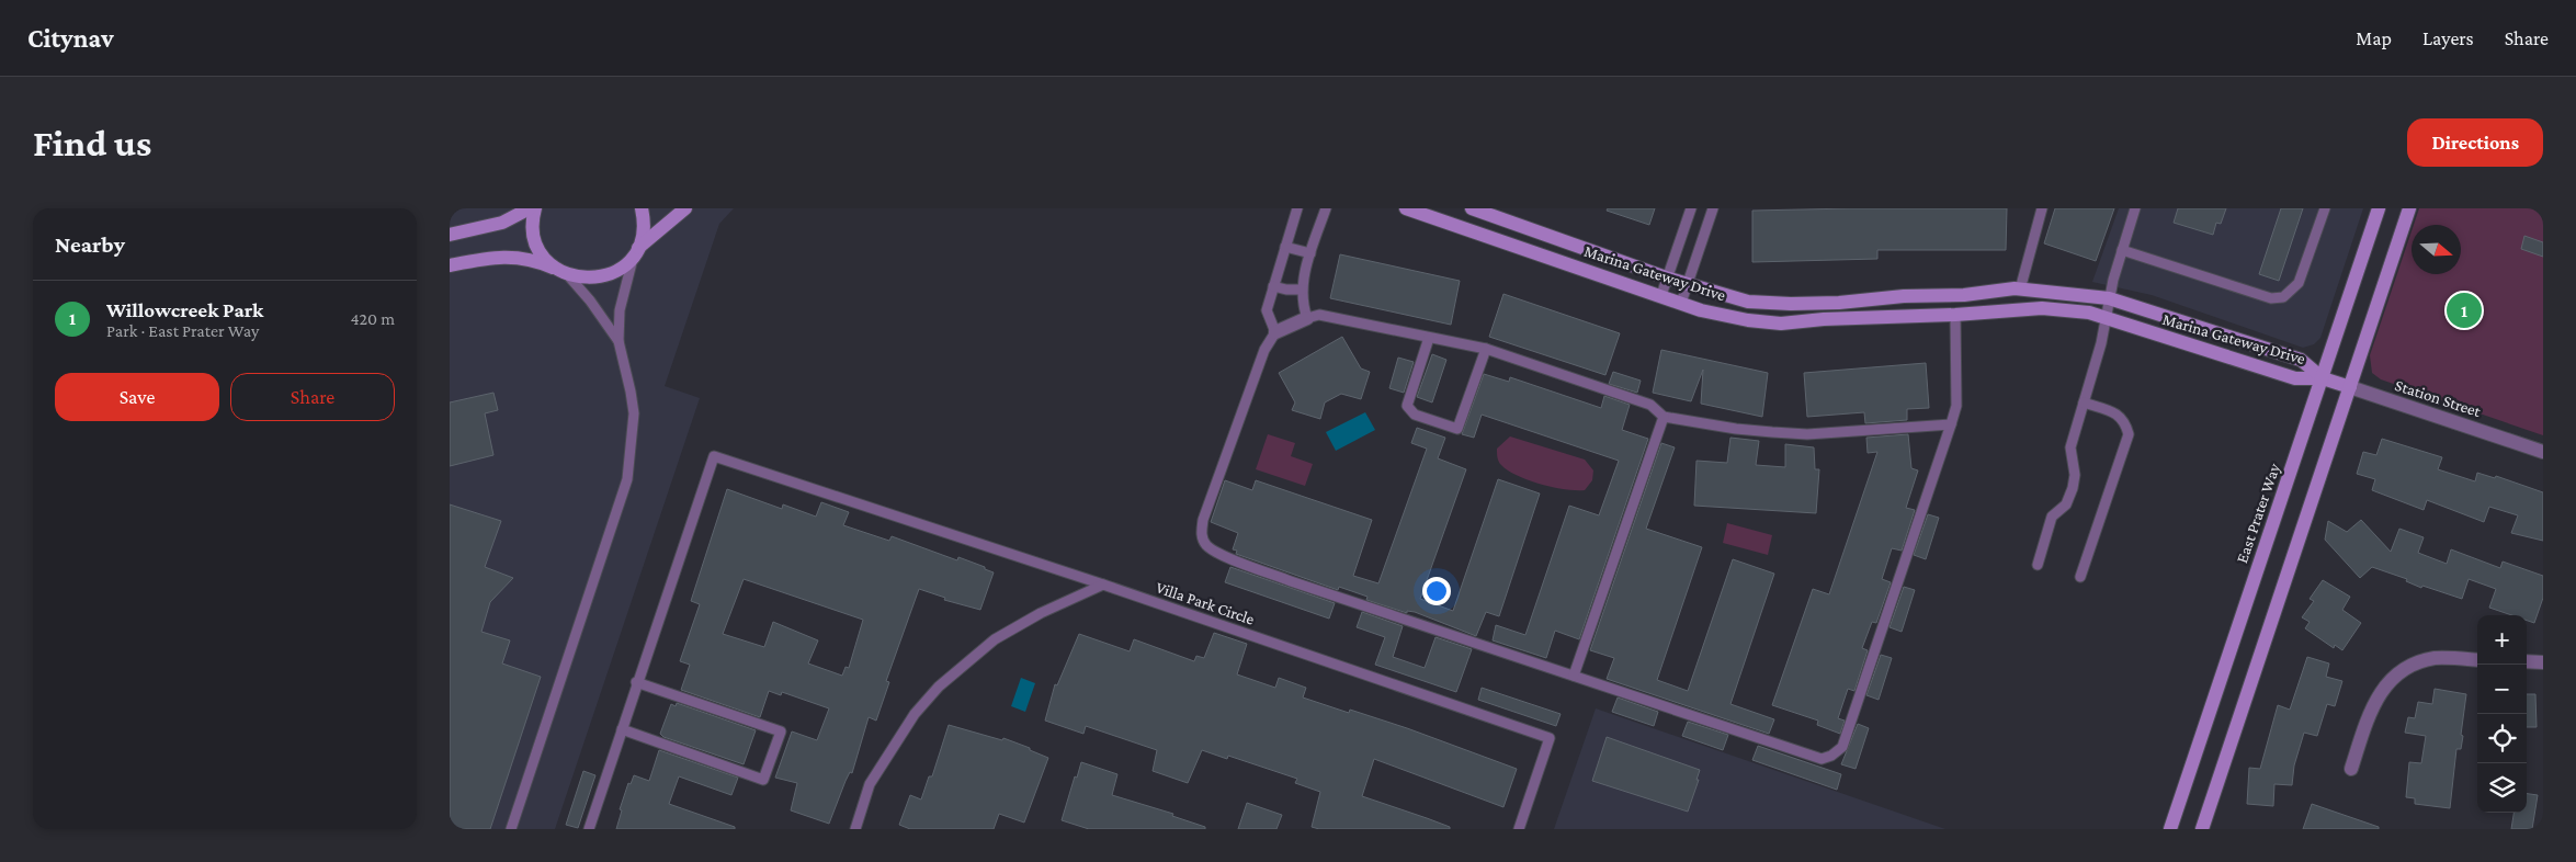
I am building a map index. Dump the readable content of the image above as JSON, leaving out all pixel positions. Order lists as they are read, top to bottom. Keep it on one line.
{"streets":{"street":["Marina Gateway Drive","Station Street","East Prater Way"],"lane":["Villa Park Circle"]},"crossings":[["Marina Gateway Drive","Station Street"],["Marina Gateway Drive","East Prater Way"],["Station Street","East Prater Way"]],"north":"right","page":{"header":"Citynav","nav":["Map","Layers","Share"],"buttons":["Directions",["Save","Share"]],"title":"Find us","heading":"Nearby","list":[{"mark":"1","name":"Willowcreek Park","note":"Park · East Prater Way","value":"420 m"}],"pins":"1","map_buttons":["+","−"]}}
